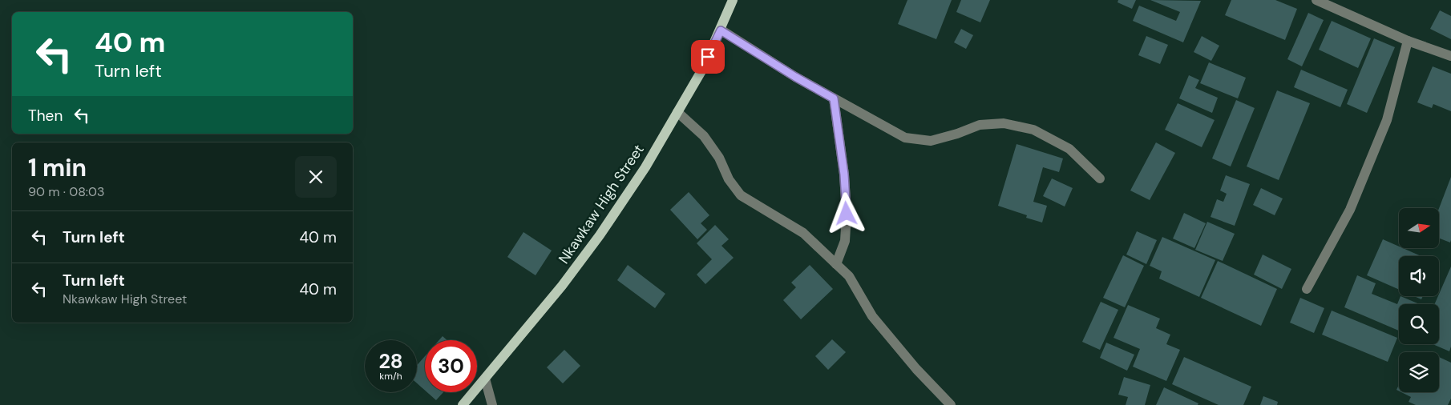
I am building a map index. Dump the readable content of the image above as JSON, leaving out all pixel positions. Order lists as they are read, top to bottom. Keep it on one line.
{"streets":{"main road":["Nkawkaw High Street"]},"north":"right","page":{"turn":["40 m","Turn left"],"then":"Then","heading":["1 min","90 m · 08:03"],"list":[{"name":"Turn left","value":"40 m"},{"name":"Turn left","note":"Nkawkaw High Street","value":"40 m"}],"speed":"28 km/h","limit":"30"}}
